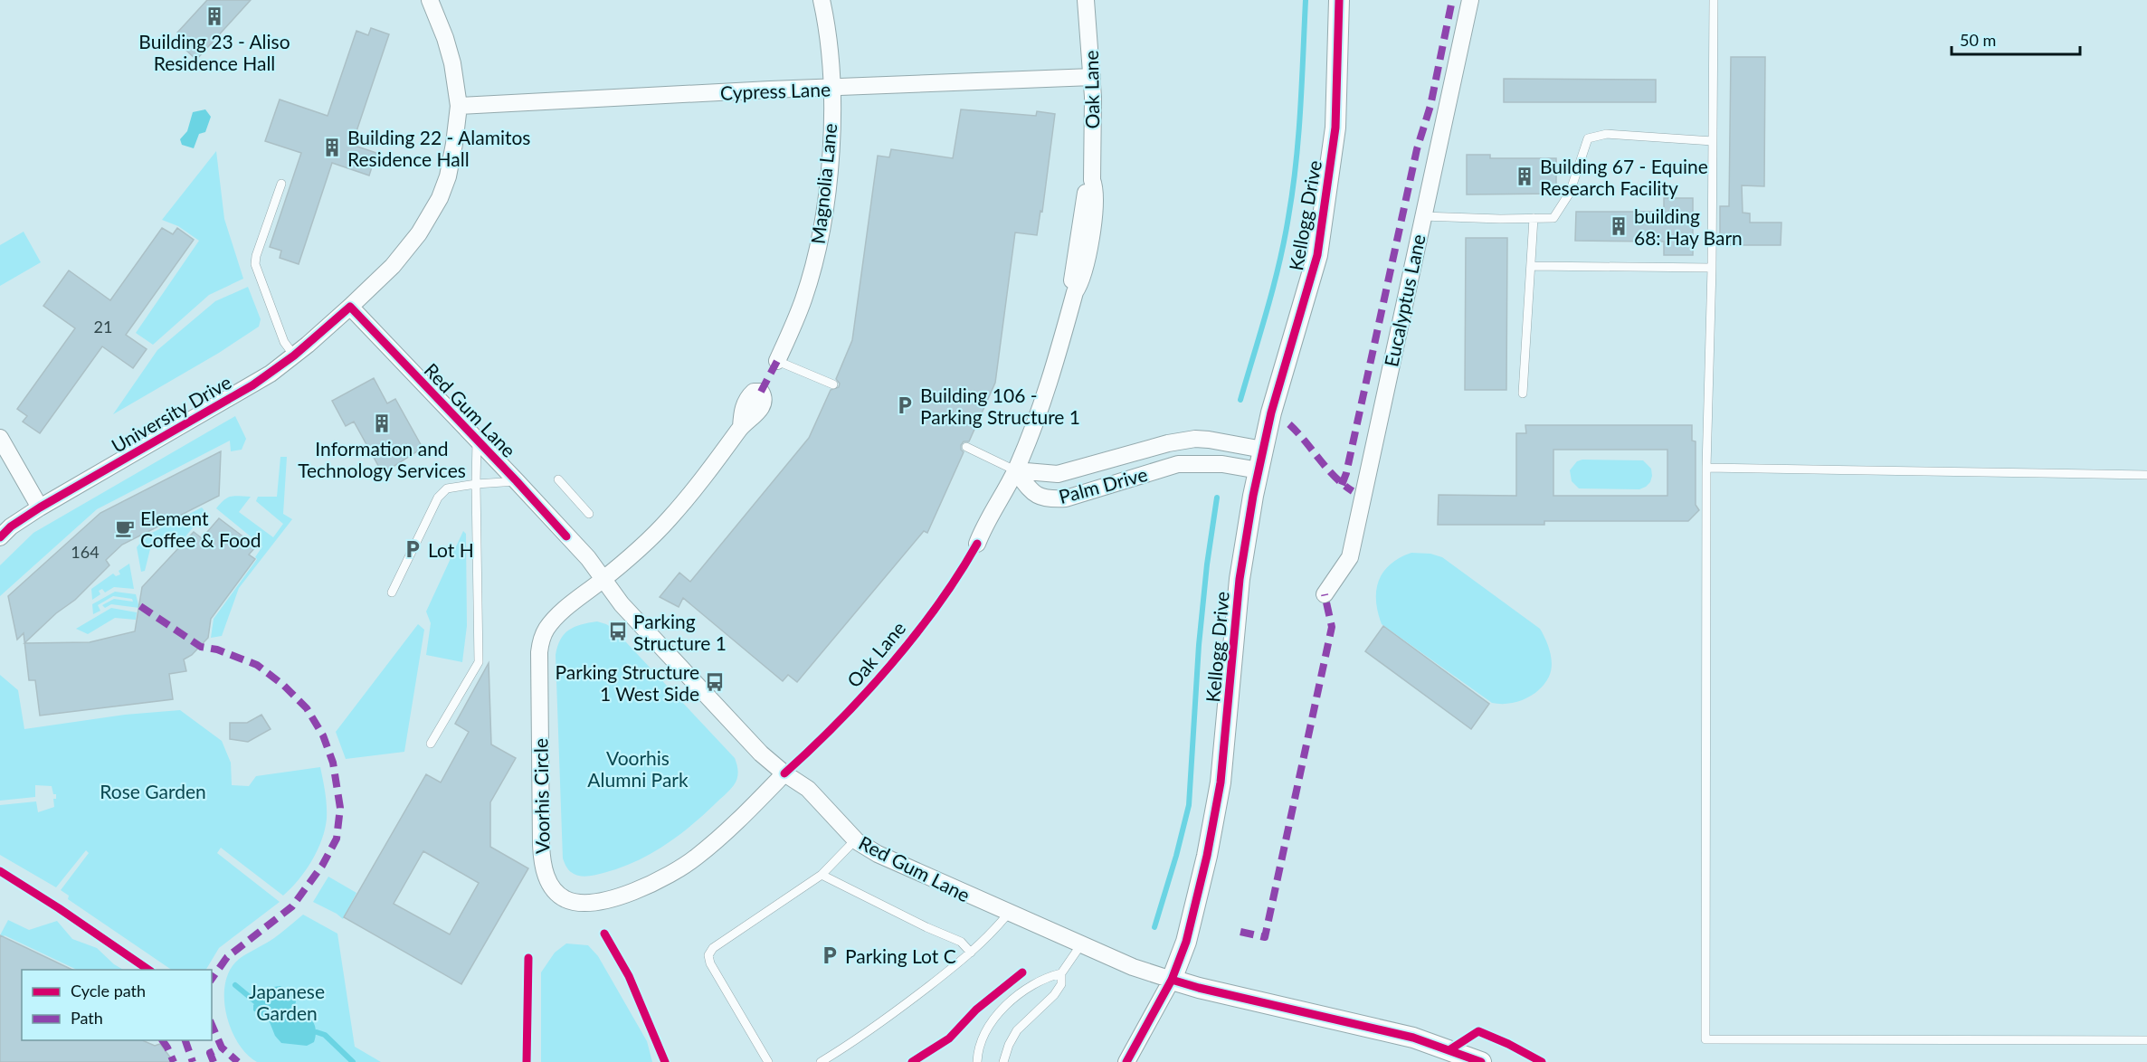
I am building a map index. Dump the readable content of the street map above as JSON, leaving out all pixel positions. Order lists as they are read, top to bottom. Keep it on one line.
{"streets":{"street":["Oak Lane","Cypress Lane","Magnolia Lane","Kellogg Drive","Eucalyptus Lane","Red Gum Lane","University Drive","Palm Drive","Voorhis Circle"]},"crossings":[["Oak Lane","Cypress Lane"],["Oak Lane","Palm Drive"],["Cypress Lane","Magnolia Lane"],["Cypress Lane","University Drive"],["Kellogg Drive","Red Gum Lane"],["Kellogg Drive","Palm Drive"],["Red Gum Lane","University Drive"],["Red Gum Lane","Voorhis Circle"]],"parks":["Voorhis Alumni Park","Rose Garden","Japanese Garden"],"places":{"building":["Building 23 - Aliso Residence Hall","Building 22 - Alamitos Residence Hall","Building 67 - Equine Research Facility","building 68: Hay Barn","Information and Technology Services"],"parking":["Building 106 - Parking Structure 1","Lot H","Parking Lot C"],"cafe":["Element Coffee & Food"],"bus stop":["Parking Structure 1","Parking Structure 1 West Side"]},"house_numbers":["21","164"],"legend":["Cycle path","Path"],"scale_bar":"50 m"}
